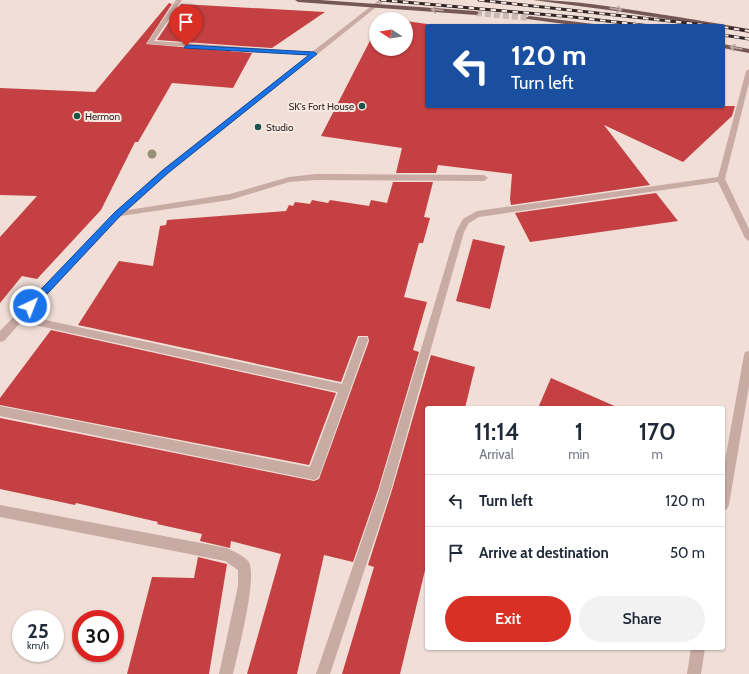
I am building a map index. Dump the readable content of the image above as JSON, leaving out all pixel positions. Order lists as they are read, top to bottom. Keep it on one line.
{"places":["SK's Fort House","Hermon","Studio"],"north":"left","page":{"turn":["120 m","Turn left"],"eta":["11:14","Arrival","1","min","170","m"],"list":[{"name":"Turn left","value":"120 m"},{"name":"Arrive at destination","value":"50 m"}],"buttons":["Exit","Share"],"speed":"25 km/h","limit":"30"}}
